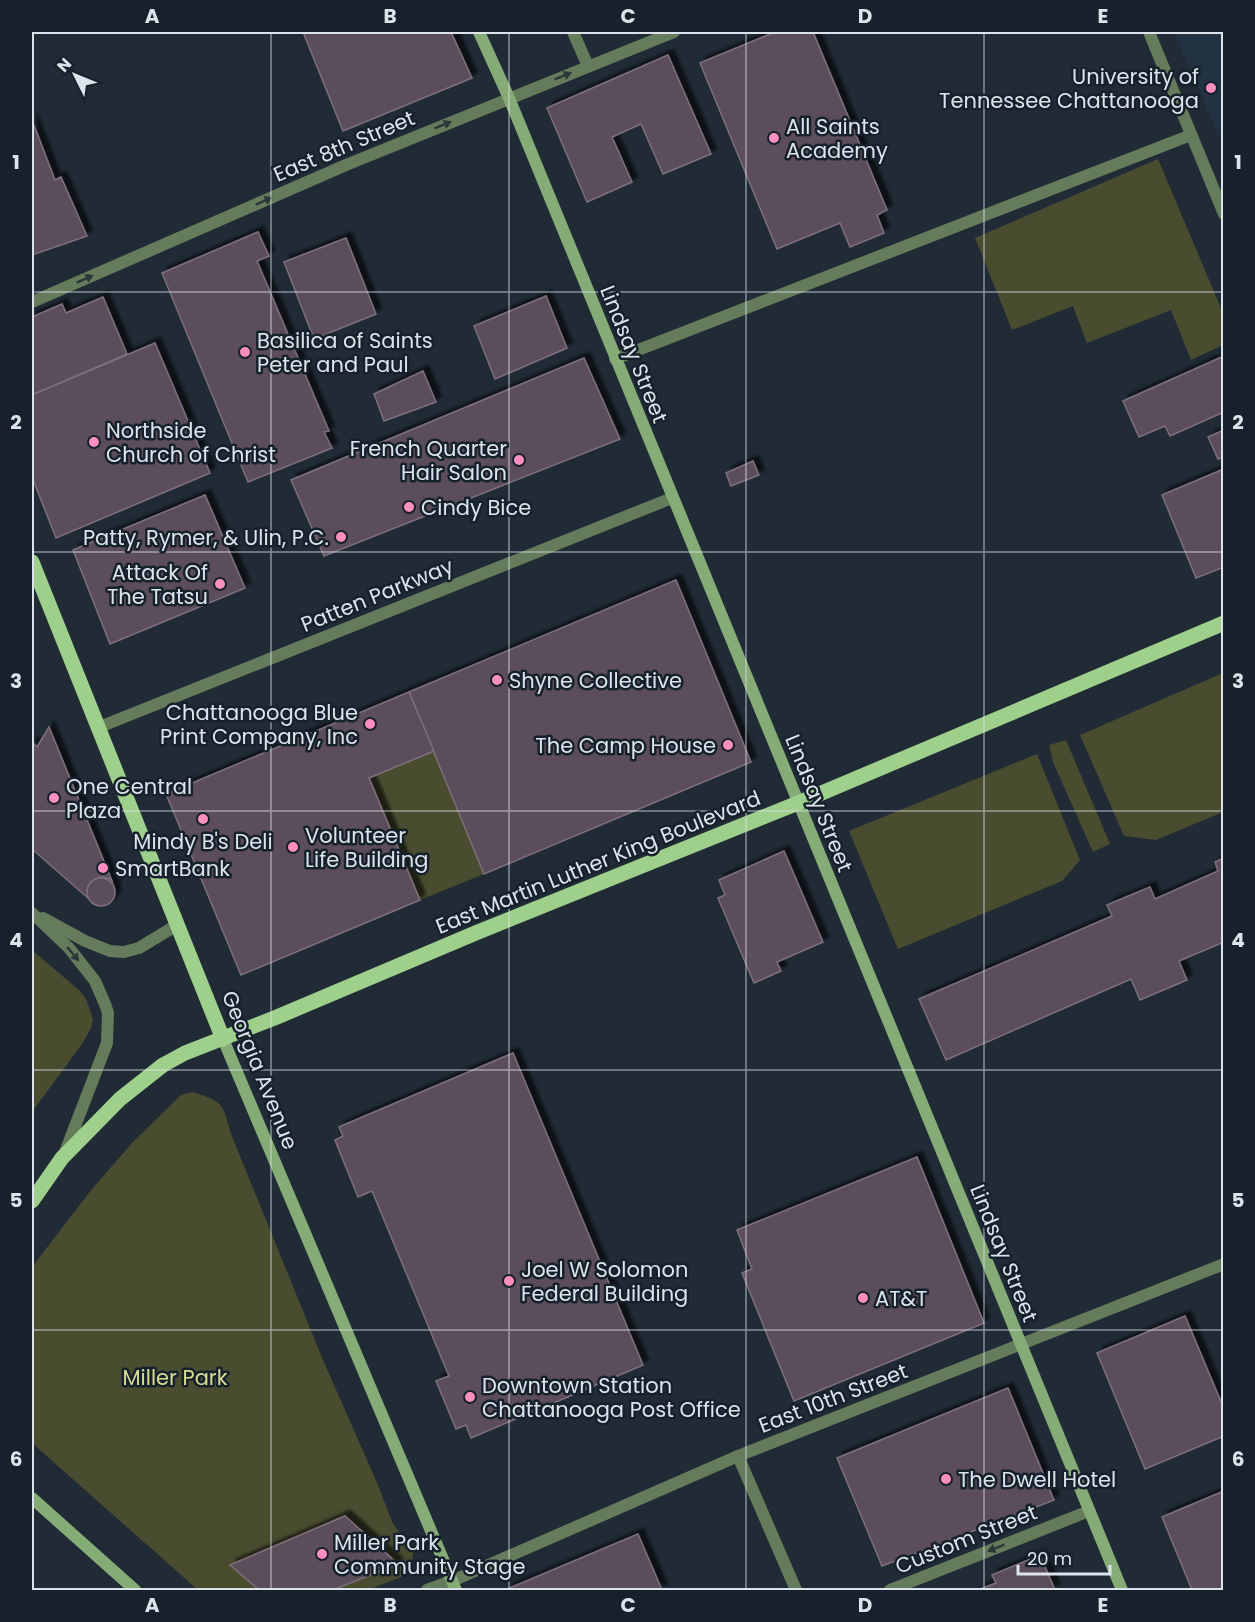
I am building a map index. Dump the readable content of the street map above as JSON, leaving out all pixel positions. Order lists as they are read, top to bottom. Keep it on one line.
{"streets":{"main road":["East Martin Luther King Boulevard","Georgia Avenue"],"street":["East 8th Street","Lindsay Street","Patten Parkway","East 10th Street","Custom Street"]},"crossings":[["East 8th Street","Lindsay Street"],["Lindsay Street","Patten Parkway"],["Lindsay Street","East Martin Luther King Boulevard"],["Lindsay Street","East 10th Street"],["Lindsay Street","Custom Street"],["Patten Parkway","Georgia Avenue"],["East Martin Luther King Boulevard","Georgia Avenue"],["Georgia Avenue","East 10th Street"]],"one_way":["East 8th Street","Custom Street"],"parks":["Miller Park"],"places":["University of Tennessee Chattanooga","All Saints Academy","Basilica of Saints Peter and Paul","Northside Church of Christ","French Quarter Hair Salon","Cindy Bice","Patty, Rymer, & Ulin, P.C.","Attack Of The Tatsu","Shyne Collective","Chattanooga Blue Print Company, Inc","The Camp House","One Central Plaza","Mindy B's Deli","Volunteer Life Building","SmartBank","Joel W Solomon Federal Building","AT&T","Downtown Station Chattanooga Post Office","The Dwell Hotel","Miller Park Community Stage"],"scale_bar":"20 m","north":"top left","grid":{"columns":["A","B","C","D","E"],"rows":["1","2","3","4","5","6"]}}
